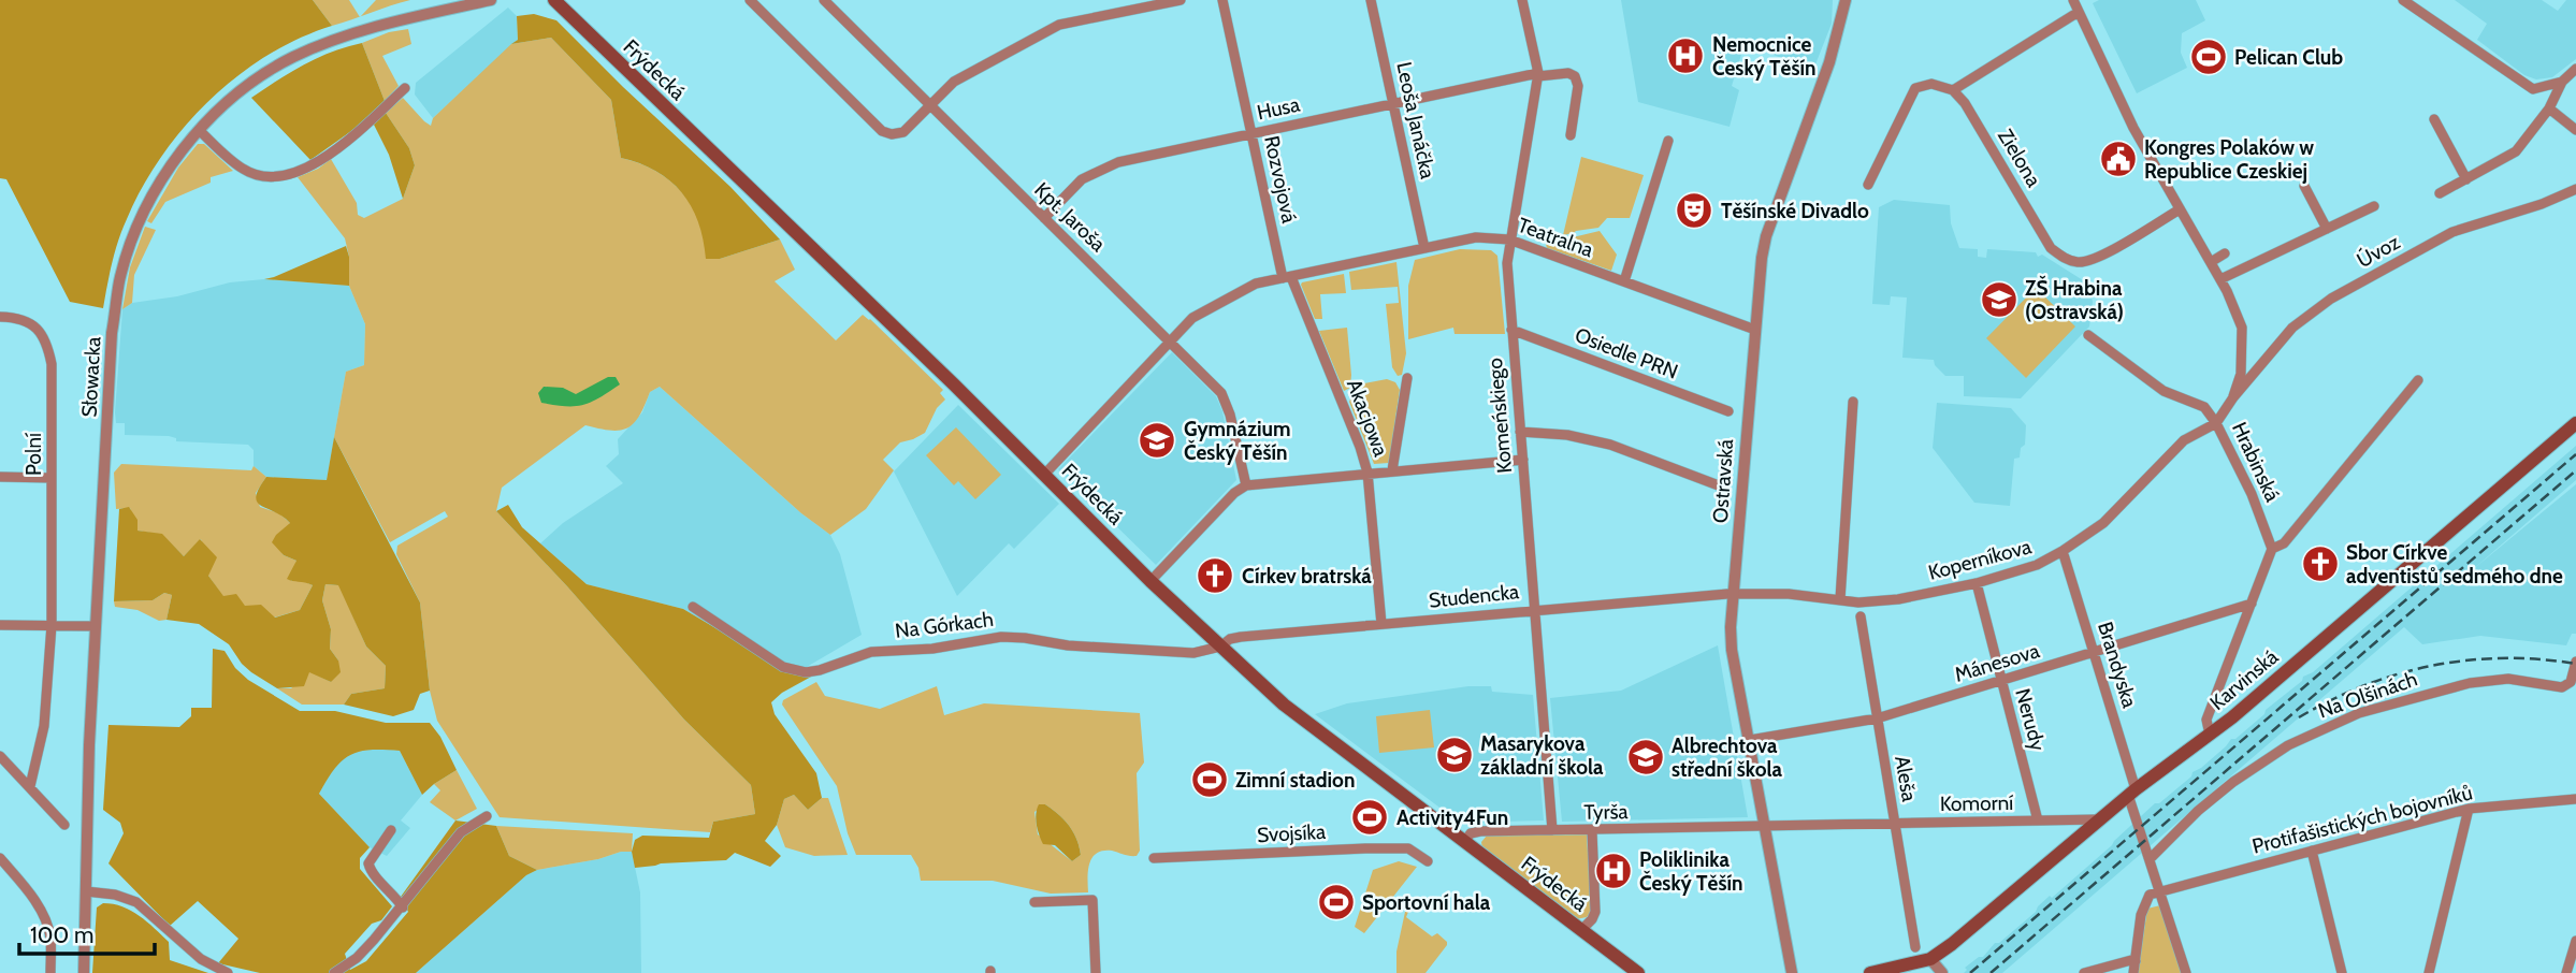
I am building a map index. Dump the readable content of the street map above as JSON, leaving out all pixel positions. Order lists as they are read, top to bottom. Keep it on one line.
{"streets":{"main road":["Frýdecká","Karvinská"],"street":["Husa","Leoša Janáčka","Zielona","Rozvojová","Kpt. Jaroša","Teatralna","Úvoz","Osiedle PRN","Słowacka","Komeńskiego","Akacjowa","Polní","Hrabinská","Ostravská","Koperníkova","Studencka","Na Górkach","Mánesova","Brandyska","Na Olšinách","Nerudy","Aleša","Komorní","Tyrša","Protifašistických bojovníků","Svojsíka"]},"crossings":[["Frýdecká","Studencka"],["Frýdecká","Na Górkach"],["Frýdecká","Tyrša"],["Husa","Leoša Janáčka"],["Husa","Rozvojová"],["Husa","Kpt. Jaroša"],["Husa","Komeńskiego"],["Leoša Janáčka","Teatralna"],["Zielona","Hrabinská"],["Rozvojová","Teatralna"],["Rozvojová","Akacjowa"],["Kpt. Jaroša","Teatralna"],["Teatralna","Komeńskiego"],["Teatralna","Akacjowa"],["Teatralna","Ostravská"],["Úvoz","Hrabinská"],["Osiedle PRN","Komeńskiego"],["Komeńskiego","Studencka"],["Komeńskiego","Tyrša"],["Akacjowa","Studencka"],["Hrabinská","Koperníkova"],["Ostravská","Koperníkova"],["Ostravská","Studencka"],["Ostravská","Mánesova"],["Ostravská","Komorní"],["Ostravská","Tyrša"],["Koperníkova","Studencka"],["Koperníkova","Brandyska"],["Koperníkova","Nerudy"],["Studencka","Na Górkach"],["Mánesova","Brandyska"],["Mánesova","Nerudy"],["Mánesova","Aleša"],["Brandyska","Karvinská"],["Brandyska","Na Olšinách"],["Brandyska","Protifašistických bojovníků"],["Karvinská","Komorní"],["Nerudy","Komorní"],["Aleša","Komorní"],["Komorní","Tyrša"]],"places":{"hospital":["Nemocnice Český Těšín","Poliklinika Český Těšín"],"sports":["Pelican Club","Zimní stadion","Activity4Fun","Sportovní hala"],"public building":["Kongres Polaków w Republice Czeskiej"],"theatre":["Těšínské Divadlo"],"school or university":["ZŠ Hrabina (Ostravská)","Gymnázium Český Těšín","Masarykova základní škola","Albrechtova střední škola"],"church":["Sbor Církve adventistů sedmého dne","Církev bratrská"]},"scale_bar":"100 m"}
